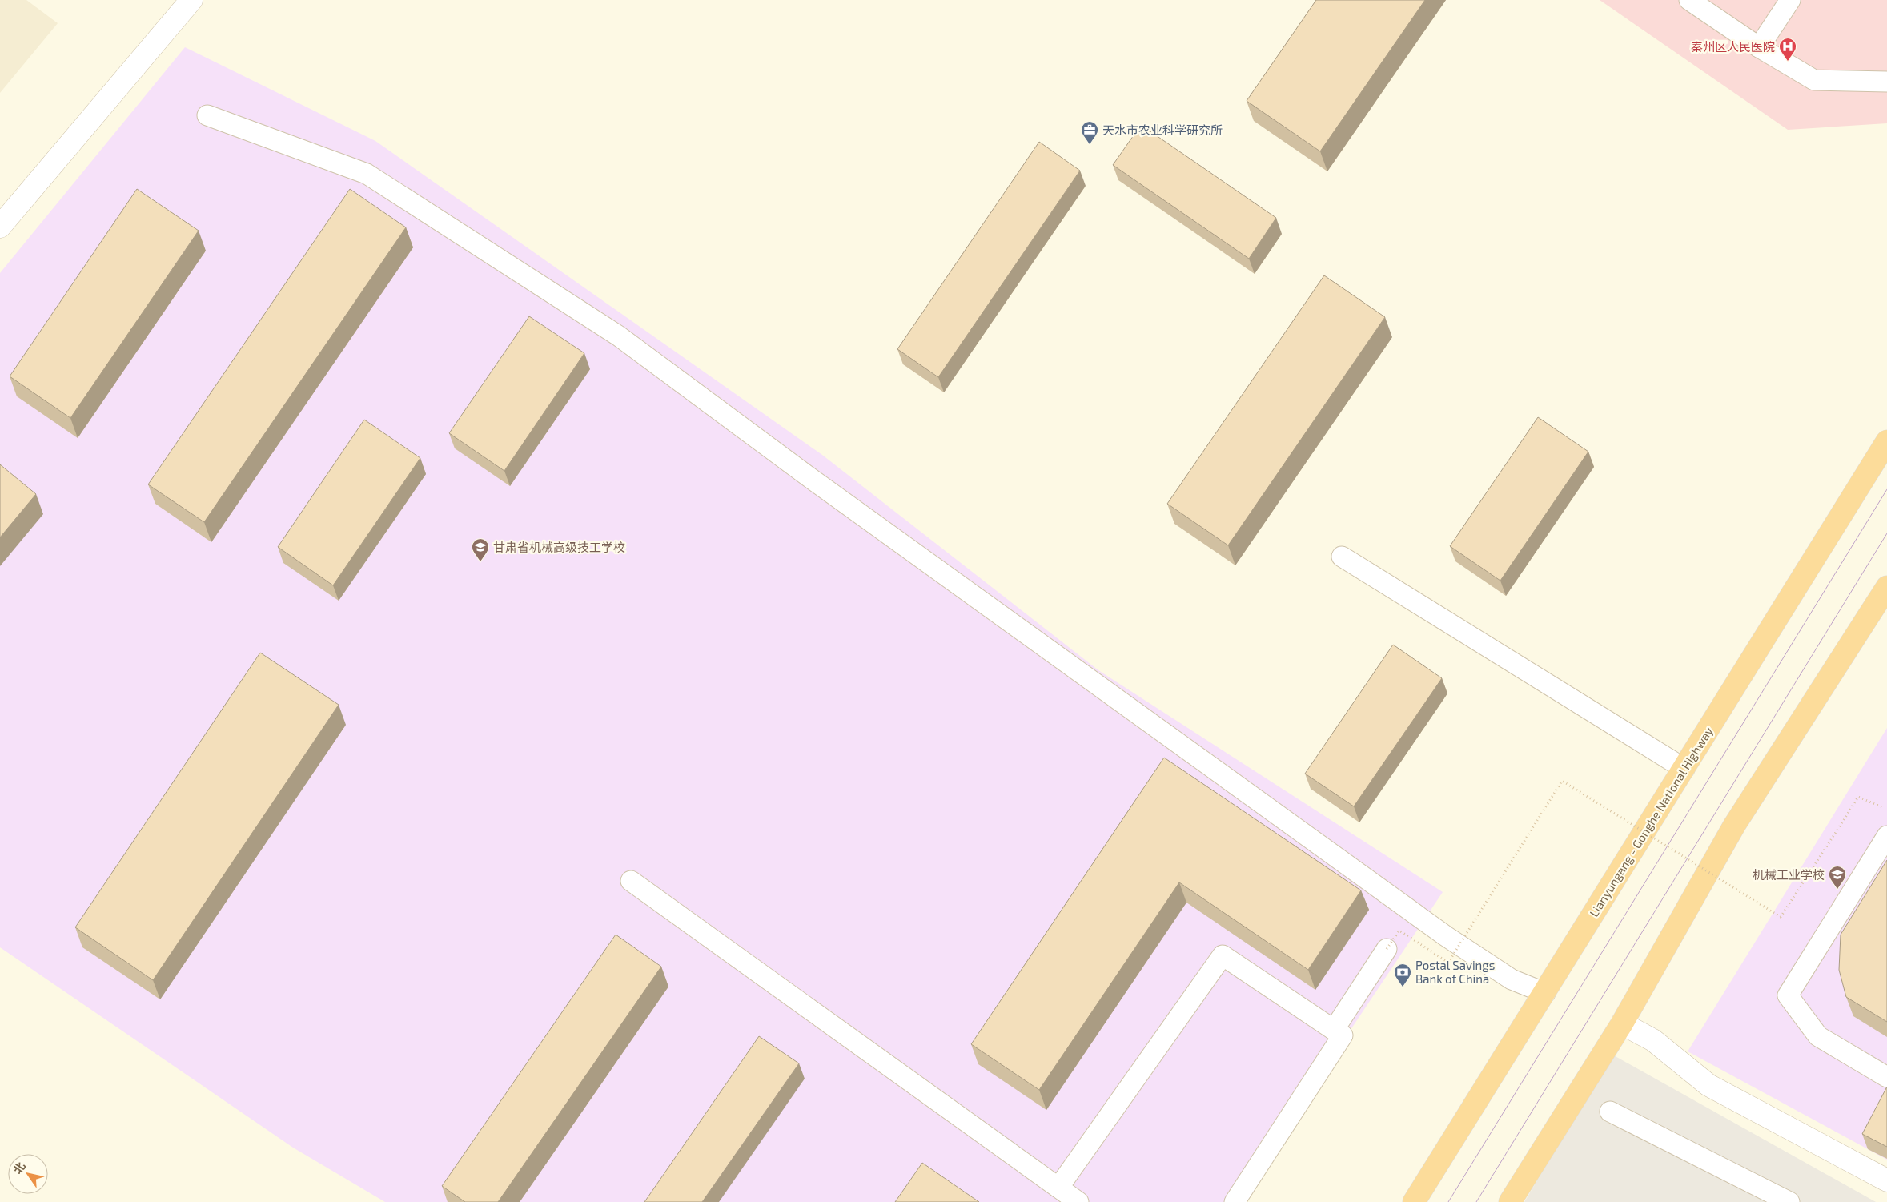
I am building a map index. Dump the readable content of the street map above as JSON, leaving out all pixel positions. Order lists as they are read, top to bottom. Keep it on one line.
{"streets":{"highway":["Lianyungang - Gonghe National Highway"]},"places":{"hospital":["秦州区人民医院"],"office":["天水市农业科学研究所"],"school or university":["甘肃省机械高级技工学校","机械工业学校"],"bank":["Postal Savings Bank of China"]},"north":"top left"}
